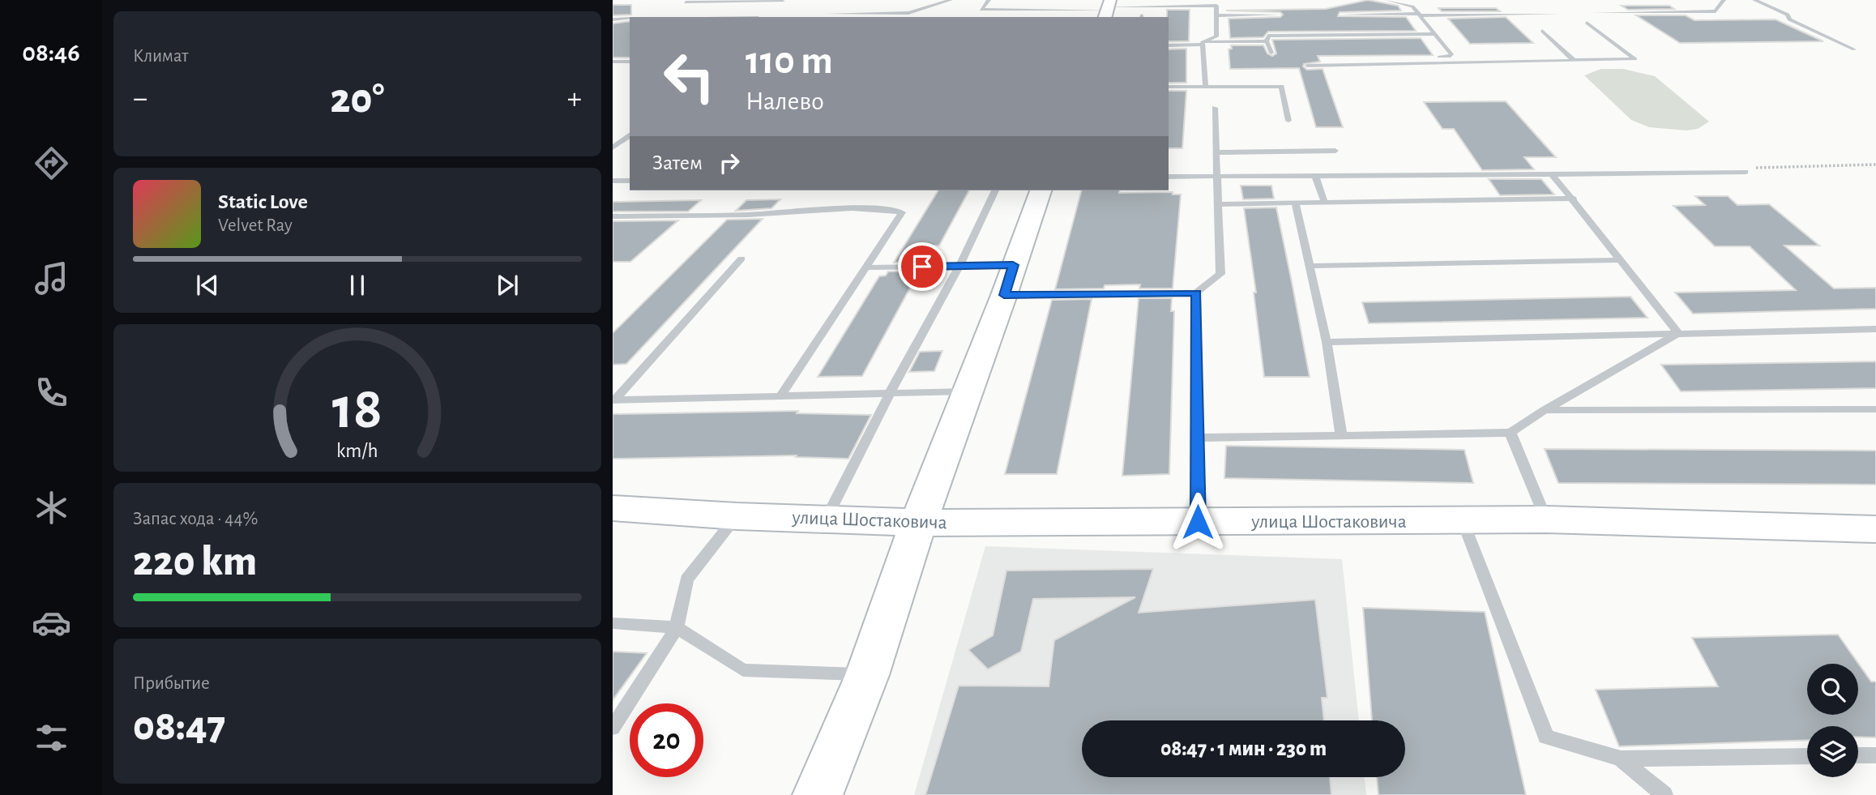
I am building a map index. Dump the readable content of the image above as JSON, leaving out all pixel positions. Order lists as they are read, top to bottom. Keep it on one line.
{"streets":{"street":["улица Шостаковича"]},"page":{"tabs":"08:46","tile":["Климат",["Запас хода · 44%","220 km"],["Прибытие","08:47"]],"turn":["110 m","Налево"],"heat":["−","20°","+"],"then":"Затем","song":["Static Love","Velvet Ray"],"limit":"20","trip":"08:47 · 1 мин · 230 m","gauge":["18","km/h"]}}
